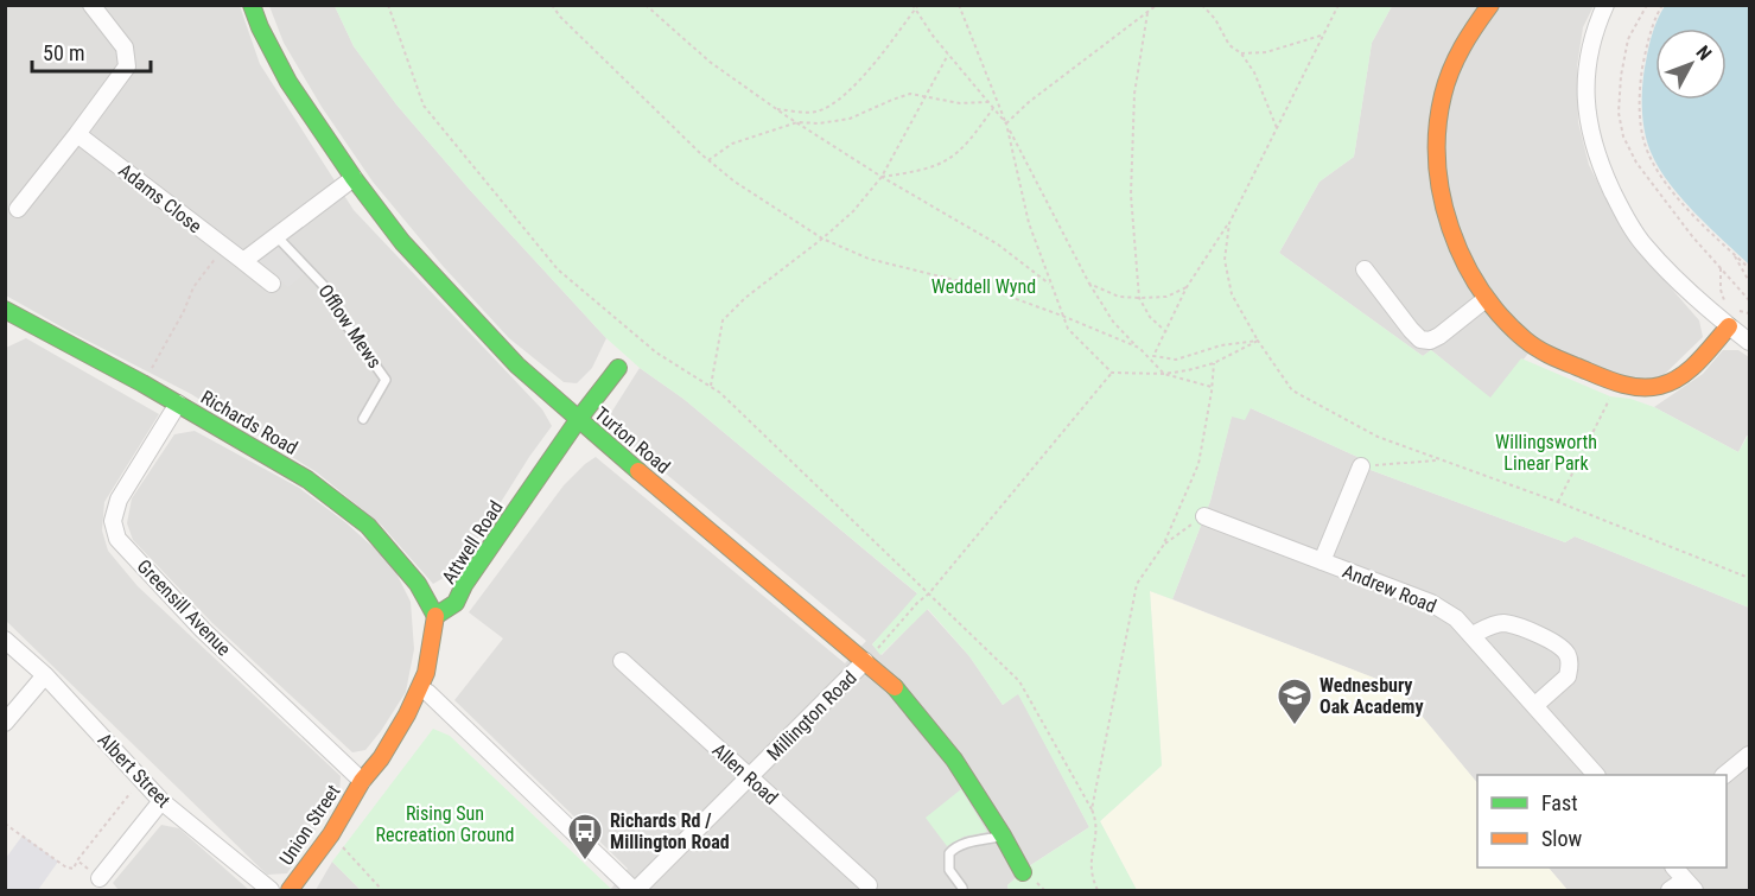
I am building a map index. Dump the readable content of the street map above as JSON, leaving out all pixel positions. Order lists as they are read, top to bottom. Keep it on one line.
{"streets":{"street":["Adams Close","Richards Road","Turton Road","Attwell Road","Andrew Road","Greensill Avenue","Millington Road","Albert Street","Allen Road","Union Street"],"lane":["Offlow Mews"]},"crossings":[["Richards Road","Attwell Road"],["Richards Road","Greensill Avenue"],["Turton Road","Attwell Road"],["Turton Road","Millington Road"],["Greensill Avenue","Union Street"],["Millington Road","Allen Road"]],"parks":["Weddell Wynd","Willingsworth Linear Park","Rising Sun Recreation Ground"],"places":{"school or university":["Wednesbury Oak Academy"],"bus stop":["Richards Rd / Millington Road"]},"legend":["Fast","Slow"],"scale_bar":"50 m","north":"top right"}
